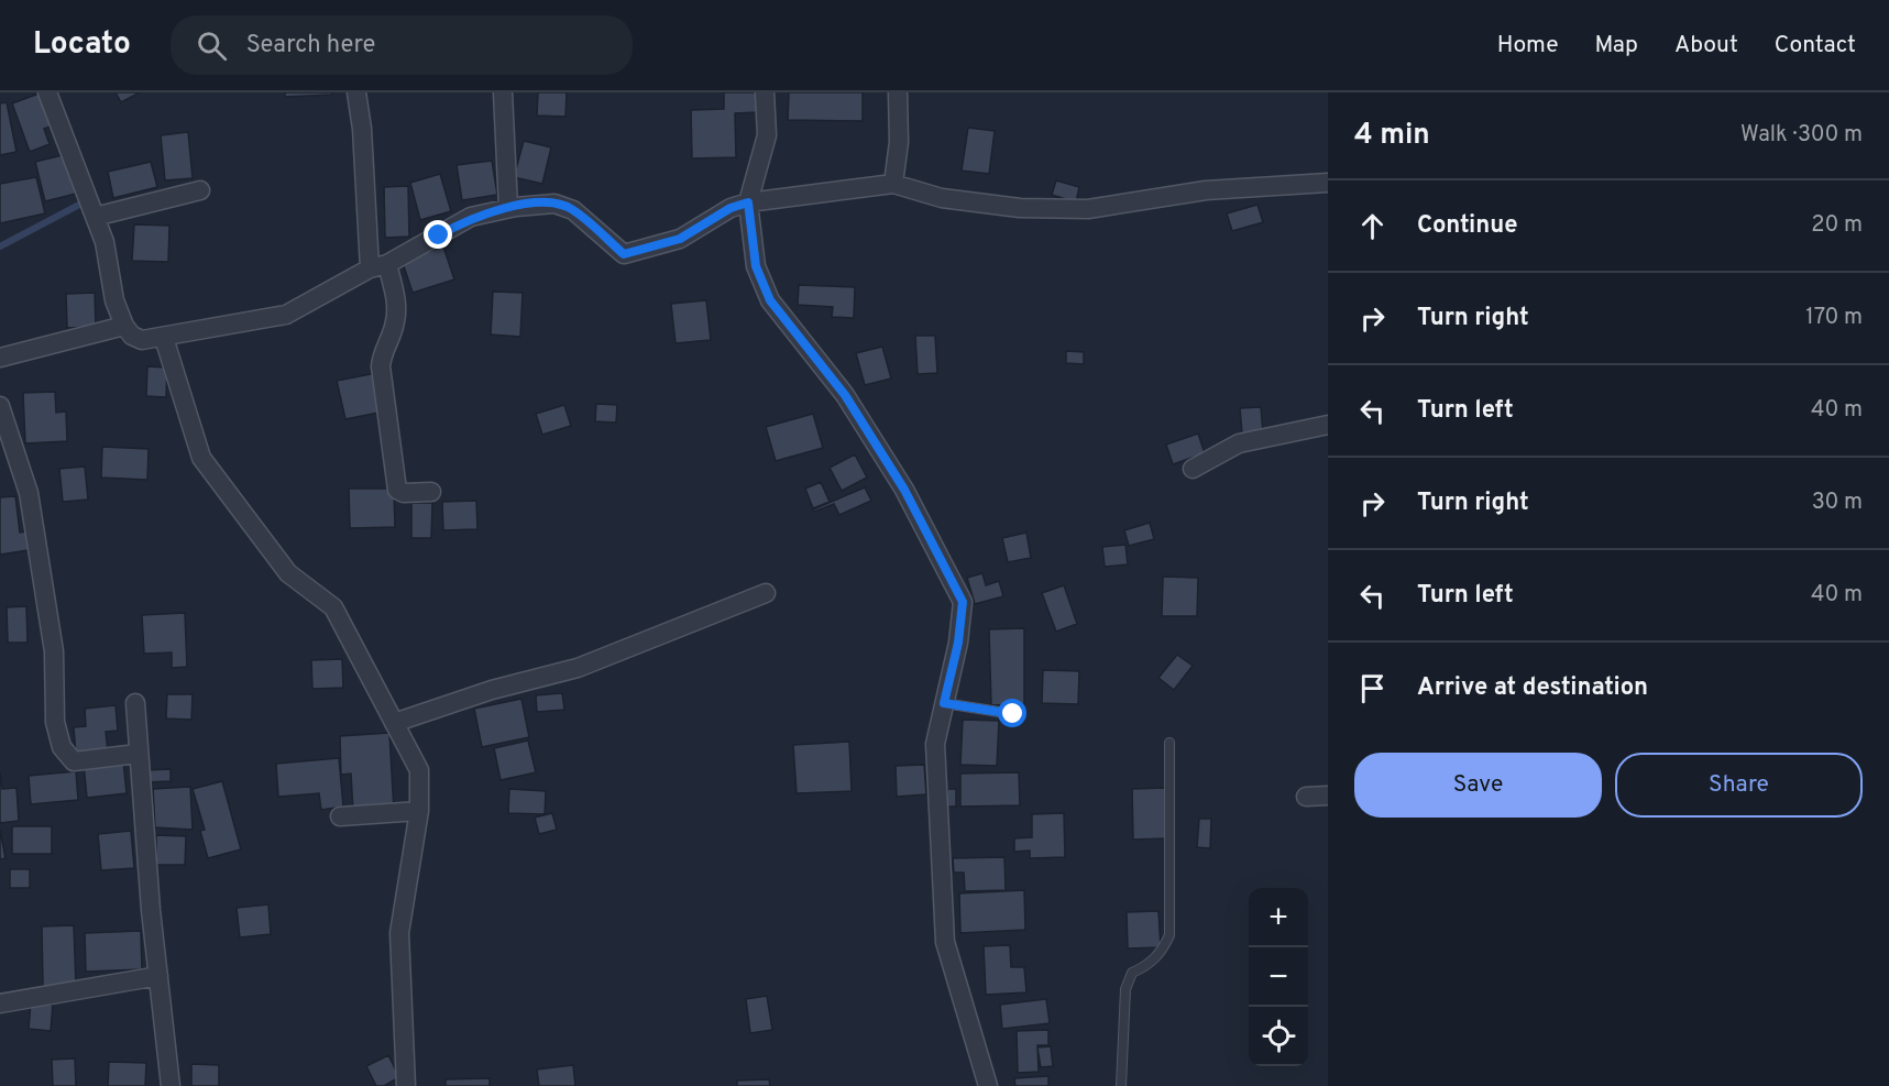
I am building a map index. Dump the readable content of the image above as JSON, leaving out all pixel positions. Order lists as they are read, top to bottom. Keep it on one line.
{"page":{"header":"Locato","search":"Search here","nav":["Home","Map","About","Contact"],"heading":["4 min","Walk · 300 m"],"list":[["Continue","20 m"],["Turn right","170 m"],["Turn left","40 m"],["Turn right","30 m"],["Turn left","40 m"],"Arrive at destination"],"buttons":["Save","Share"],"map_buttons":["+","−"]}}
